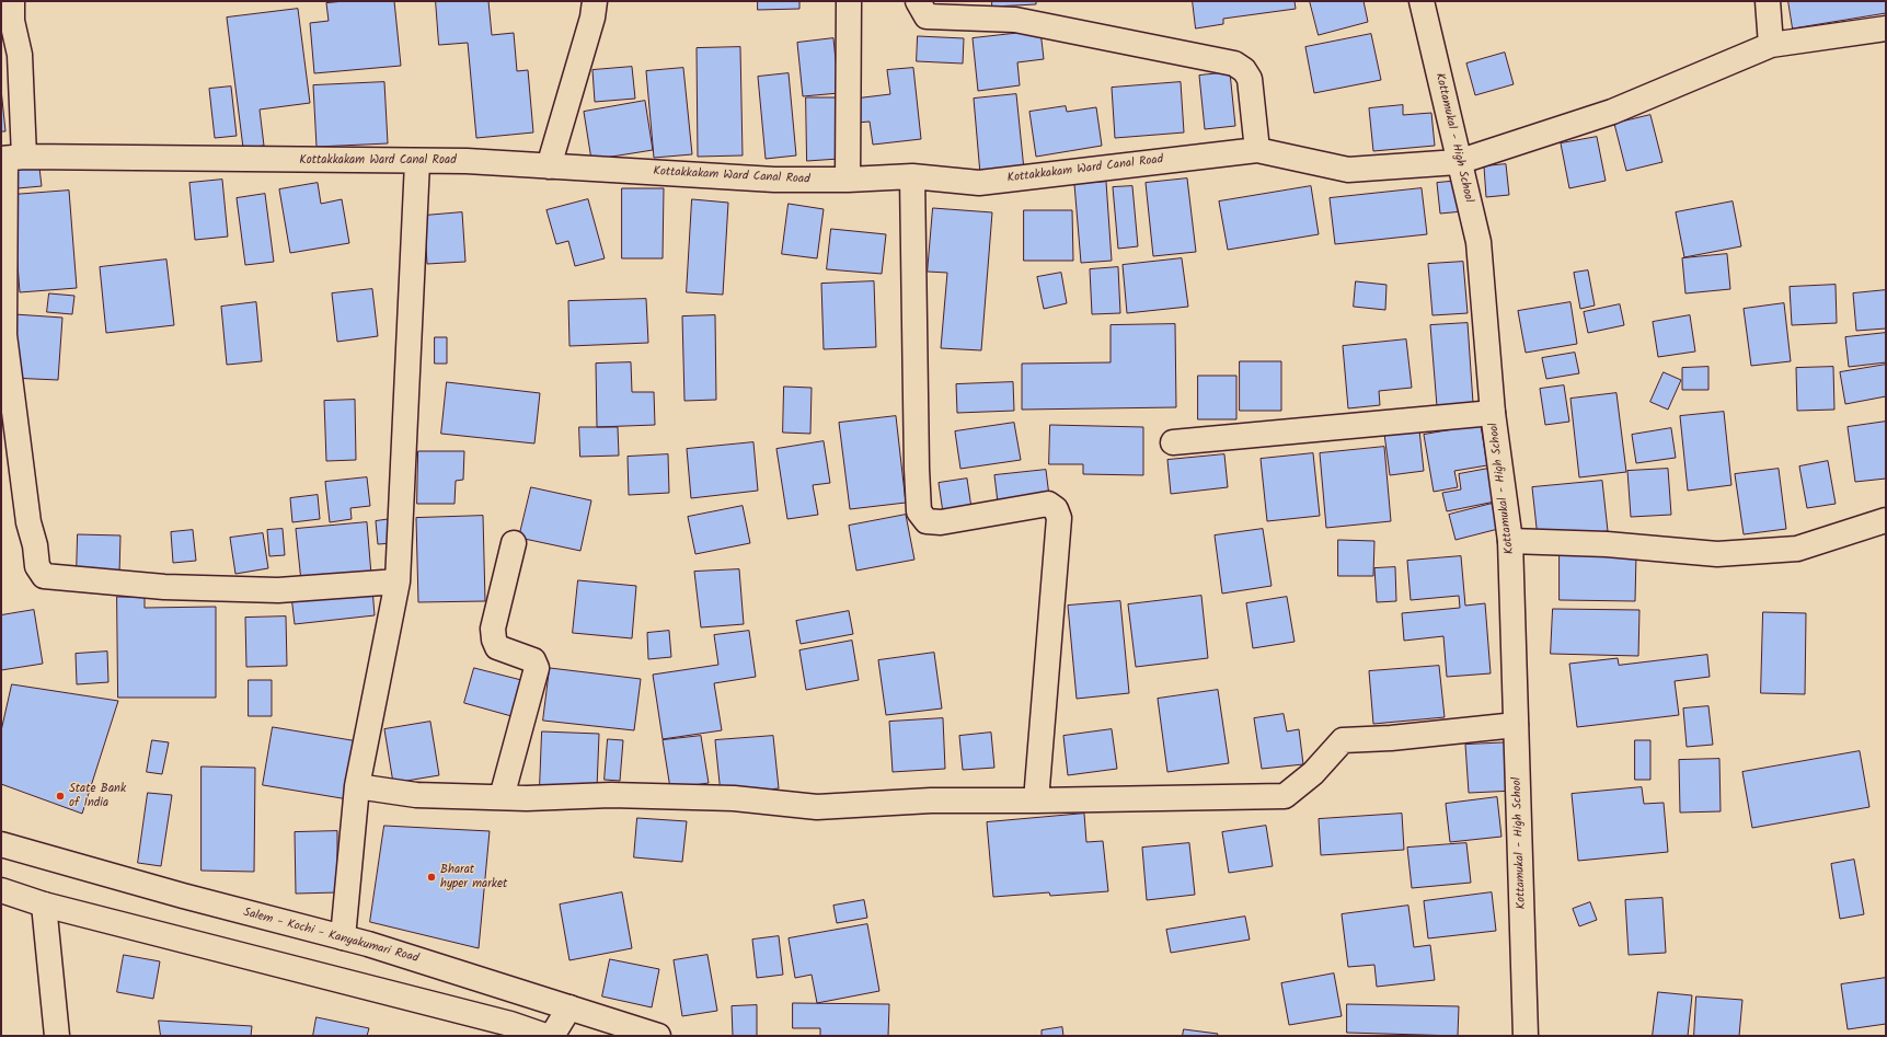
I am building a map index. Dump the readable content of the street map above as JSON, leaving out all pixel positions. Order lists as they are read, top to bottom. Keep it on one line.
{"streets":{"street":["Kottamukal - High School","Kottakkakam Ward Canal Road","Salem - Kochi - Kanyakumari Road"]},"crossings":[["Kottamukal - High School","Kottakkakam Ward Canal Road"]],"places":["State Bank of India","Bharat hyper market"]}
